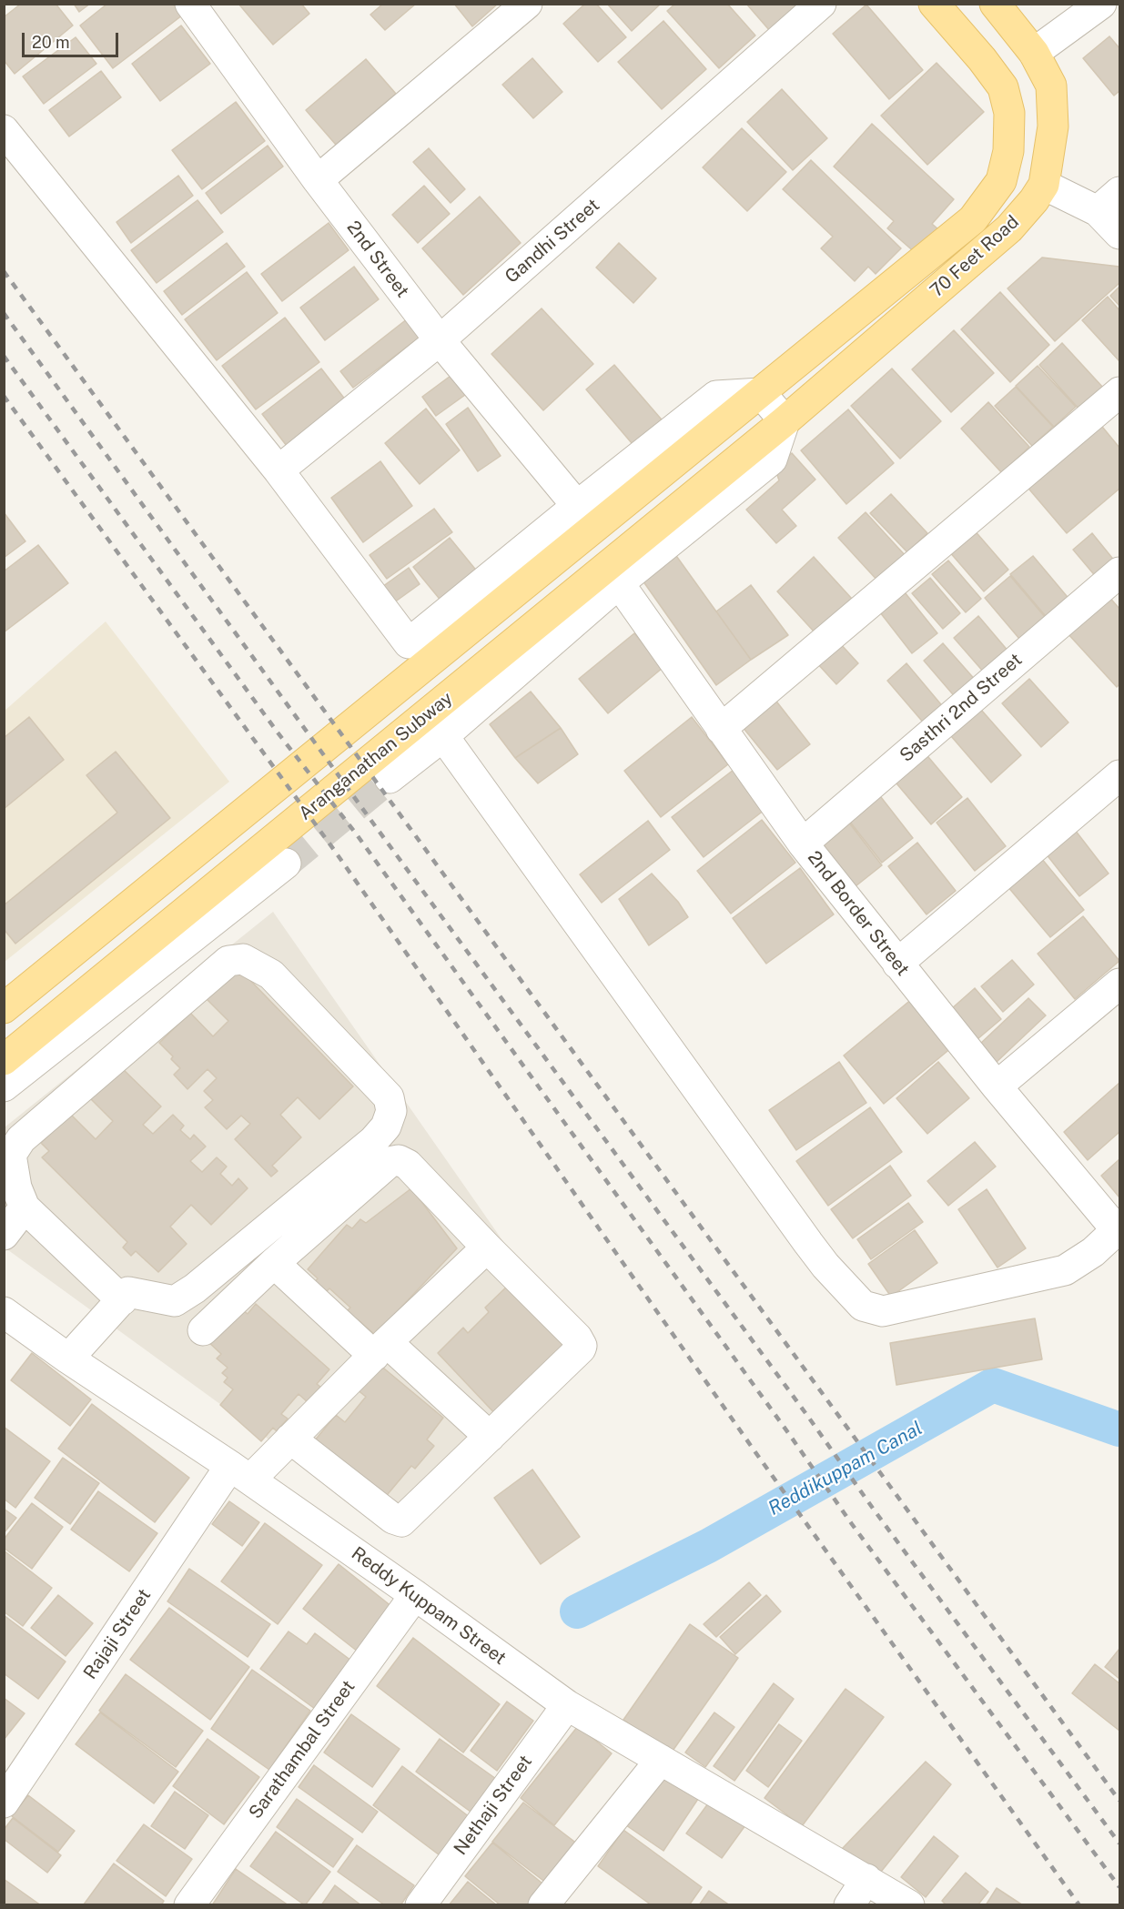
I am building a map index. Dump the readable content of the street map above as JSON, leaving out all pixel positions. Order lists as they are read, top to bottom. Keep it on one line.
{"streets":{"main road":["70 Feet Road","Aranganathan Subway"],"street":["Gandhi Street","2nd Street","Sasthri 2nd Street","2nd Border Street","Reddy Kuppam Street","Rajaji Street","Sarathambal Street","Nethaji Street"]},"crossings":[["Gandhi Street","2nd Street"],["70 Feet Road","Aranganathan Subway"],["Sasthri 2nd Street","2nd Border Street"],["Reddy Kuppam Street","Rajaji Street"],["Reddy Kuppam Street","Sarathambal Street"],["Reddy Kuppam Street","Nethaji Street"]],"water":["Reddikuppam Canal"],"scale_bar":"20 m"}
